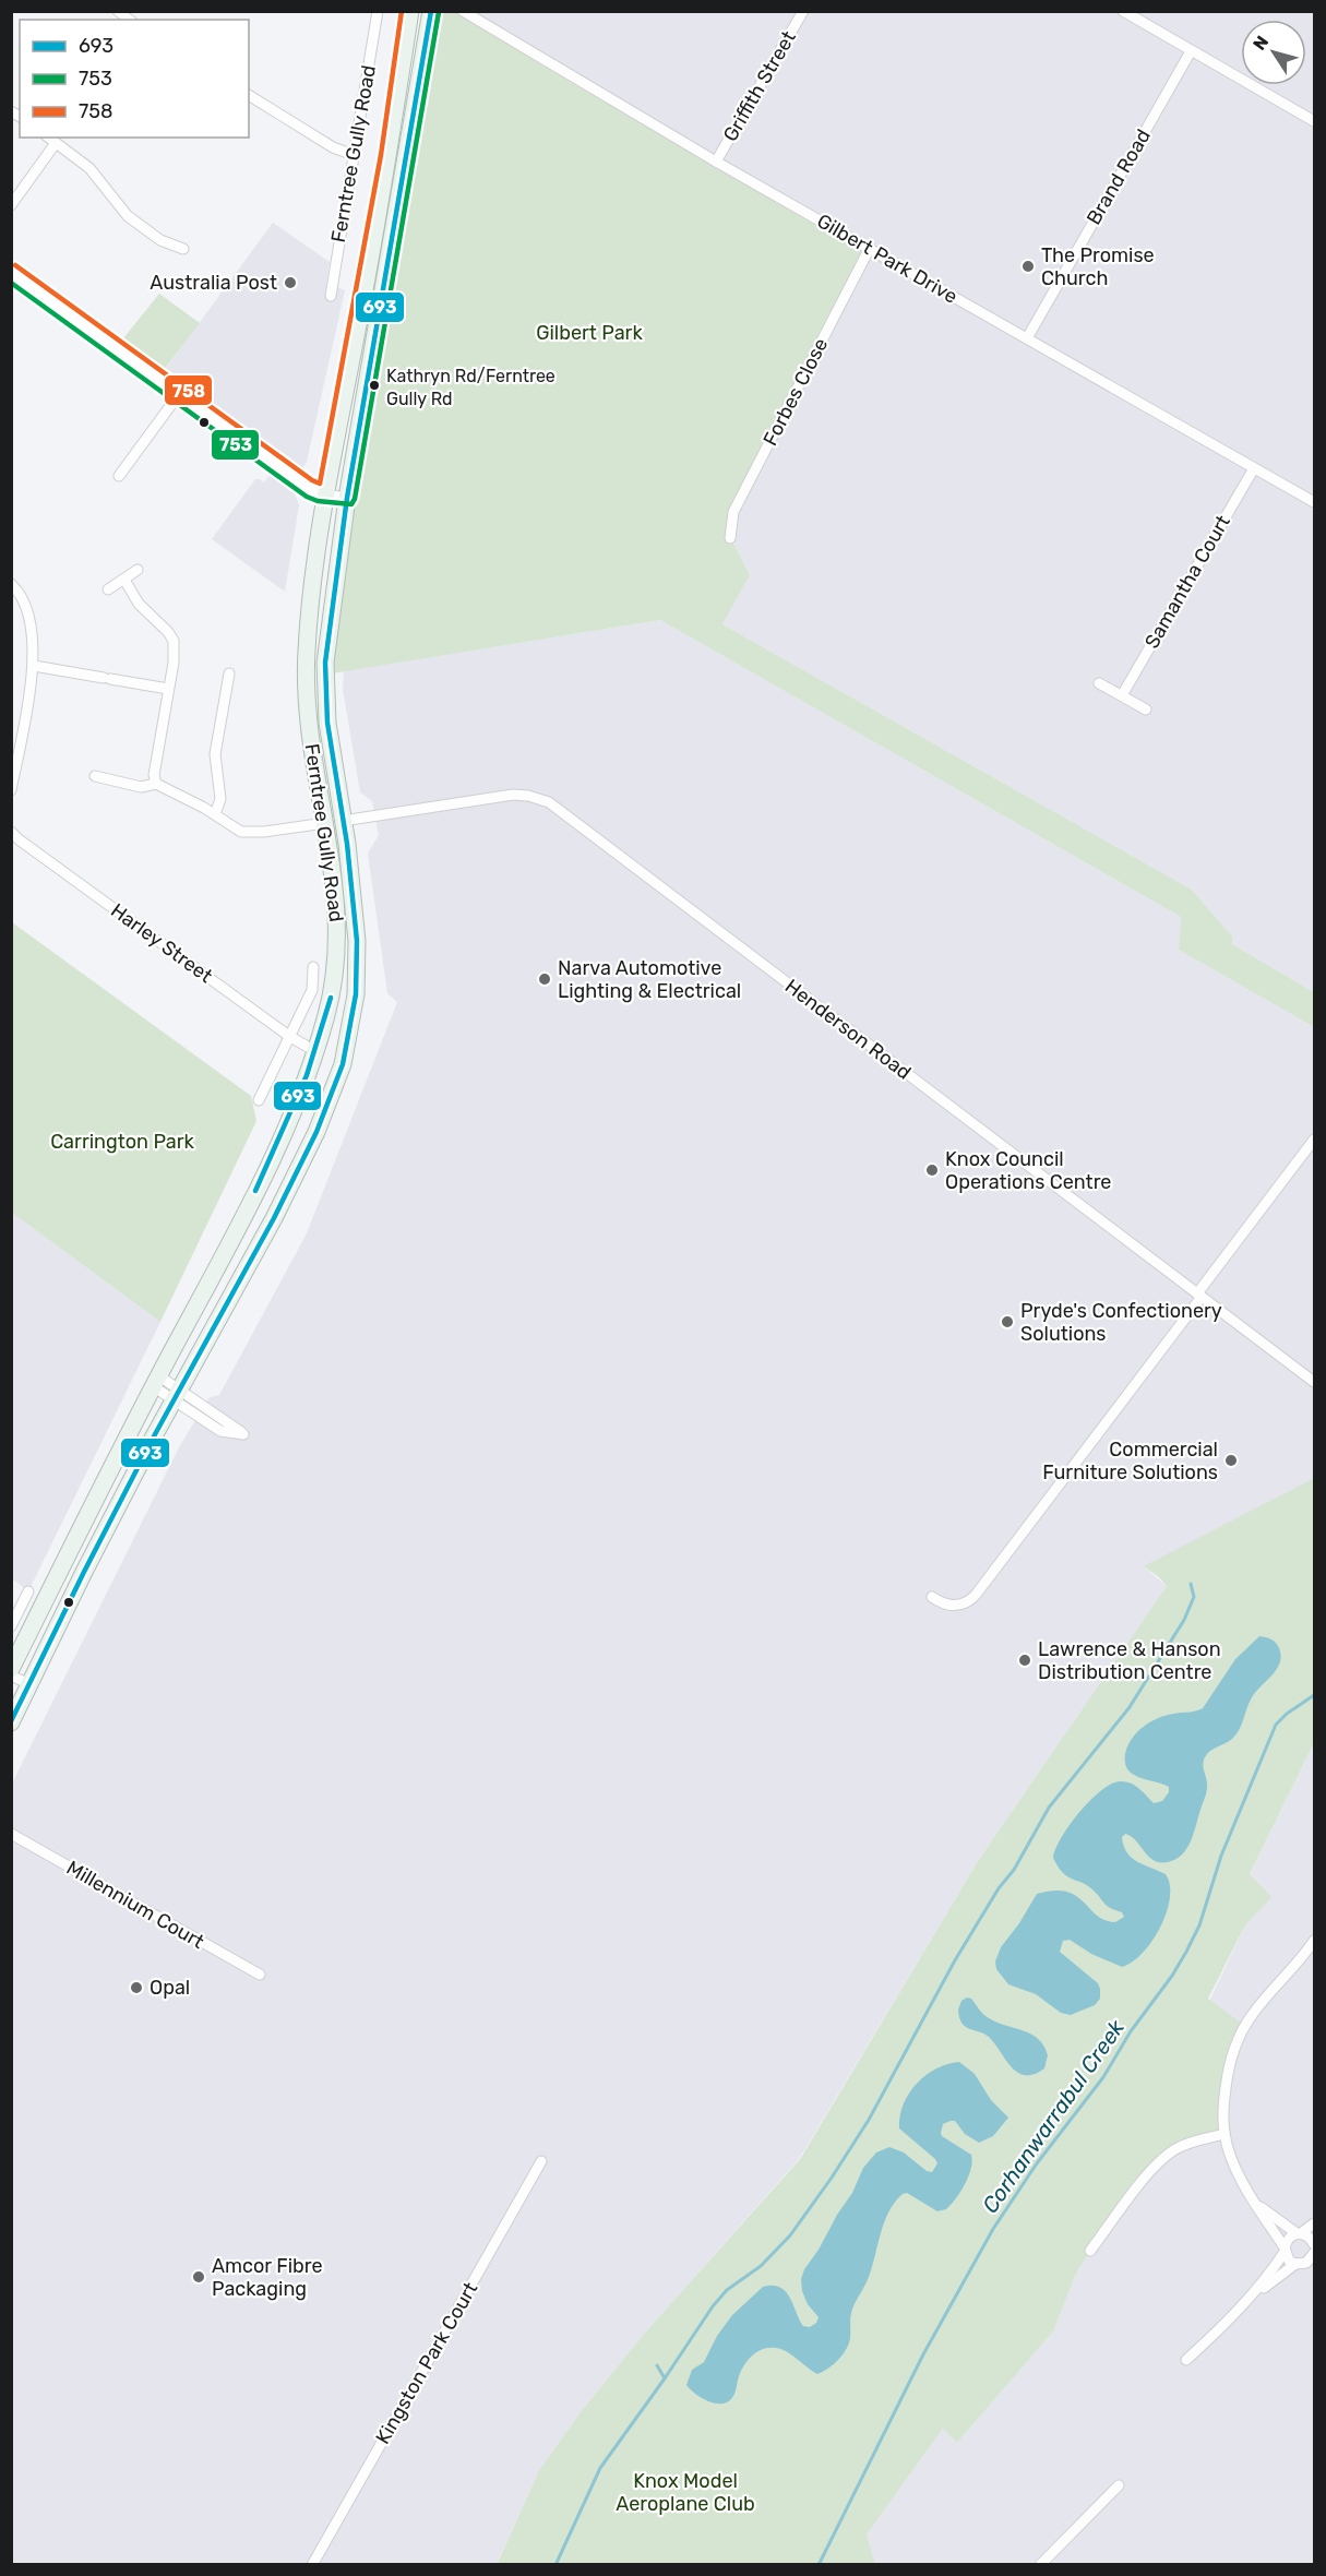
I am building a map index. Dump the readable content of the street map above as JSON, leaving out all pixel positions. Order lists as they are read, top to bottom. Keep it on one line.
{"streets":{"main road":["Ferntree Gully Road"],"street":["Griffith Street","Brand Road","Gilbert Park Drive","Forbes Close","Samantha Court","Harley Street","Henderson Road","Millennium Court","Kingston Park Court"]},"crossings":[["Griffith Street","Gilbert Park Drive"],["Ferntree Gully Road","Harley Street"],["Ferntree Gully Road","Henderson Road"],["Brand Road","Gilbert Park Drive"],["Gilbert Park Drive","Forbes Close"],["Gilbert Park Drive","Samantha Court"]],"water":["Corhanwarrabul Creek"],"parks":["Gilbert Park","Carrington Park","Knox Model Aeroplane Club"],"places":["The Promise Church","Australia Post","Kathryn Rd/Ferntree Gully Rd","Narva Automotive Lighting & Electrical","Knox Council Operations Centre","Pryde's Confectionery Solutions","Commercial Furniture Solutions","Lawrence & Hanson Distribution Centre","Opal","Amcor Fibre Packaging"],"lines":["transit line 693","transit line 758","transit line 753"],"legend":["693","753","758"],"north":"top left"}
